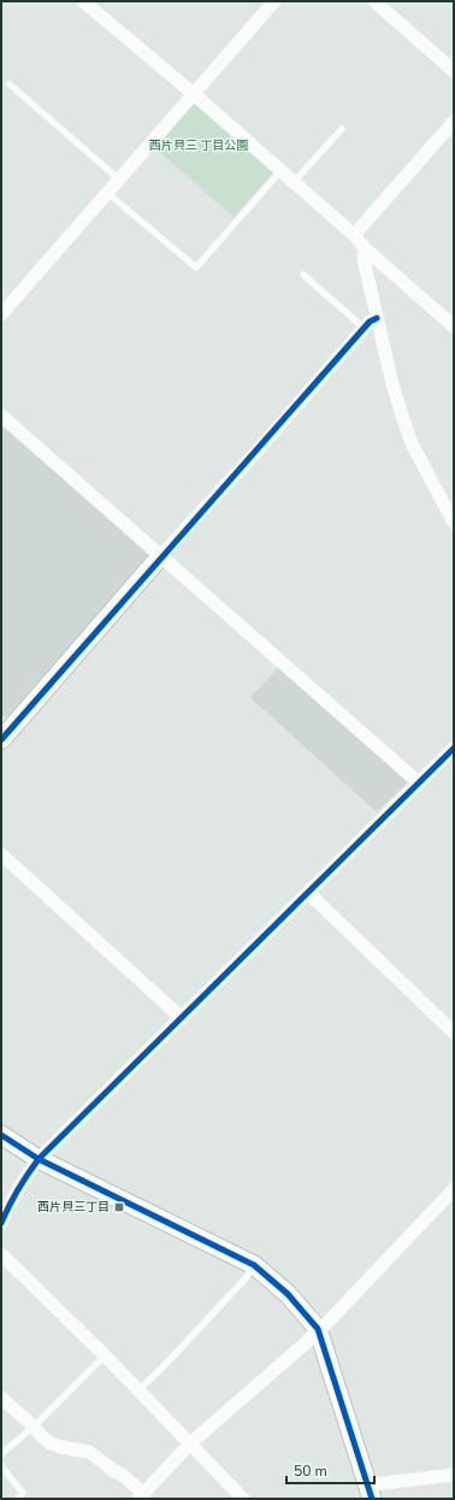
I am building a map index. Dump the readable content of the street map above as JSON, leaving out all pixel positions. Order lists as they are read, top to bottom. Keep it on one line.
{"parks":["西片貝三 丁目公園"],"places":{"transit":["西片貝三丁目"]},"scale_bar":"50 m"}
